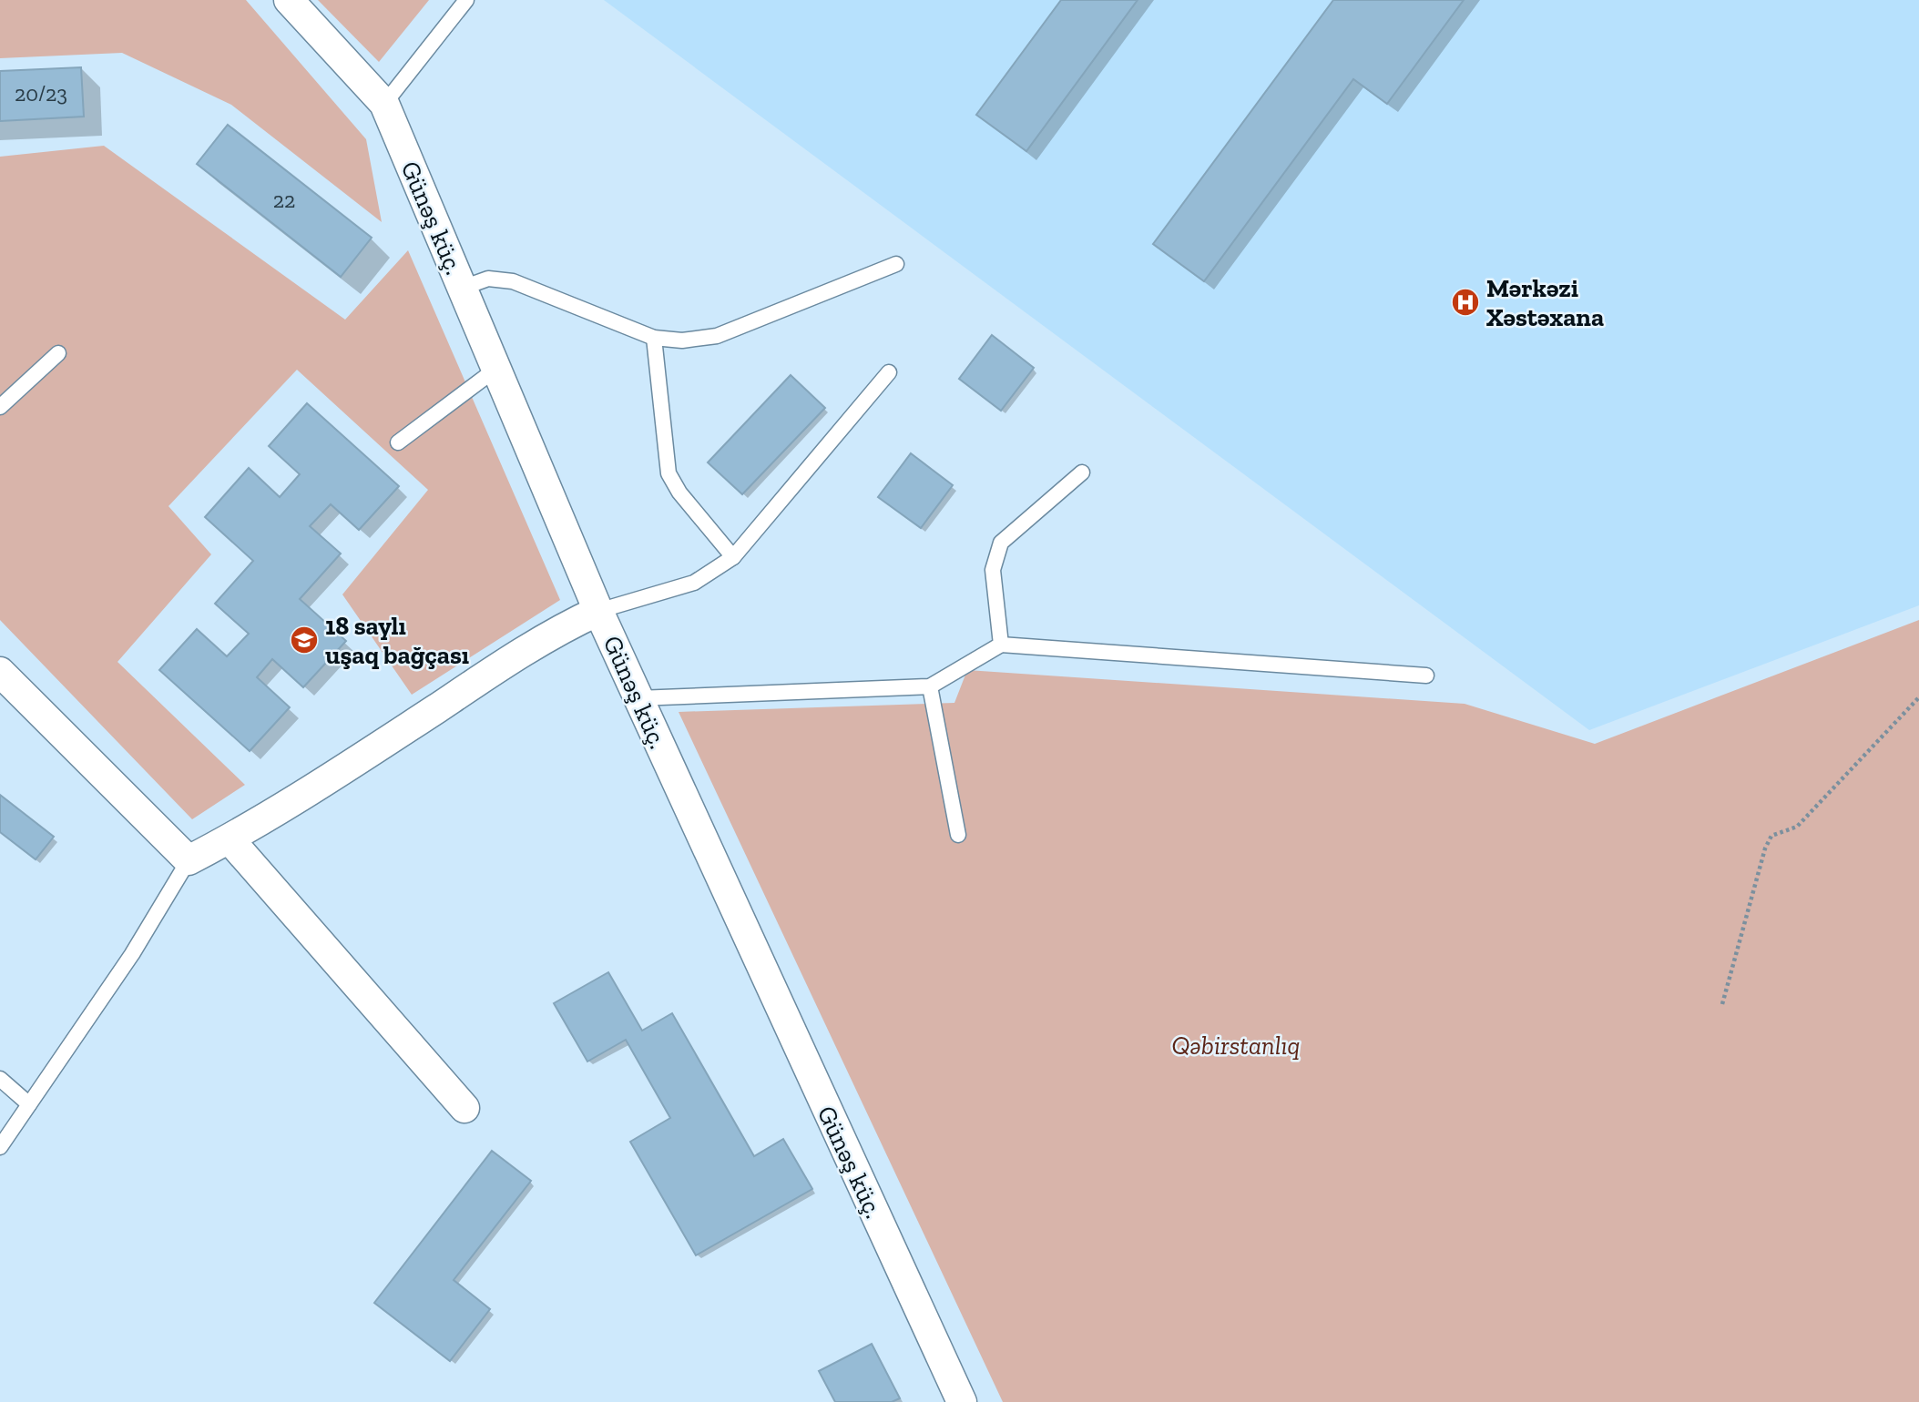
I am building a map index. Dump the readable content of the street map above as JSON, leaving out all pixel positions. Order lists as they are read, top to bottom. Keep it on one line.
{"streets":{"street":["Günəş küç."]},"parks":["Qəbirstanlıq"],"places":{"hospital":["Mərkəzi Xəstəxana"],"school or university":["18 saylı uşaq bağçası"]},"house_numbers":["20/23","22"]}
